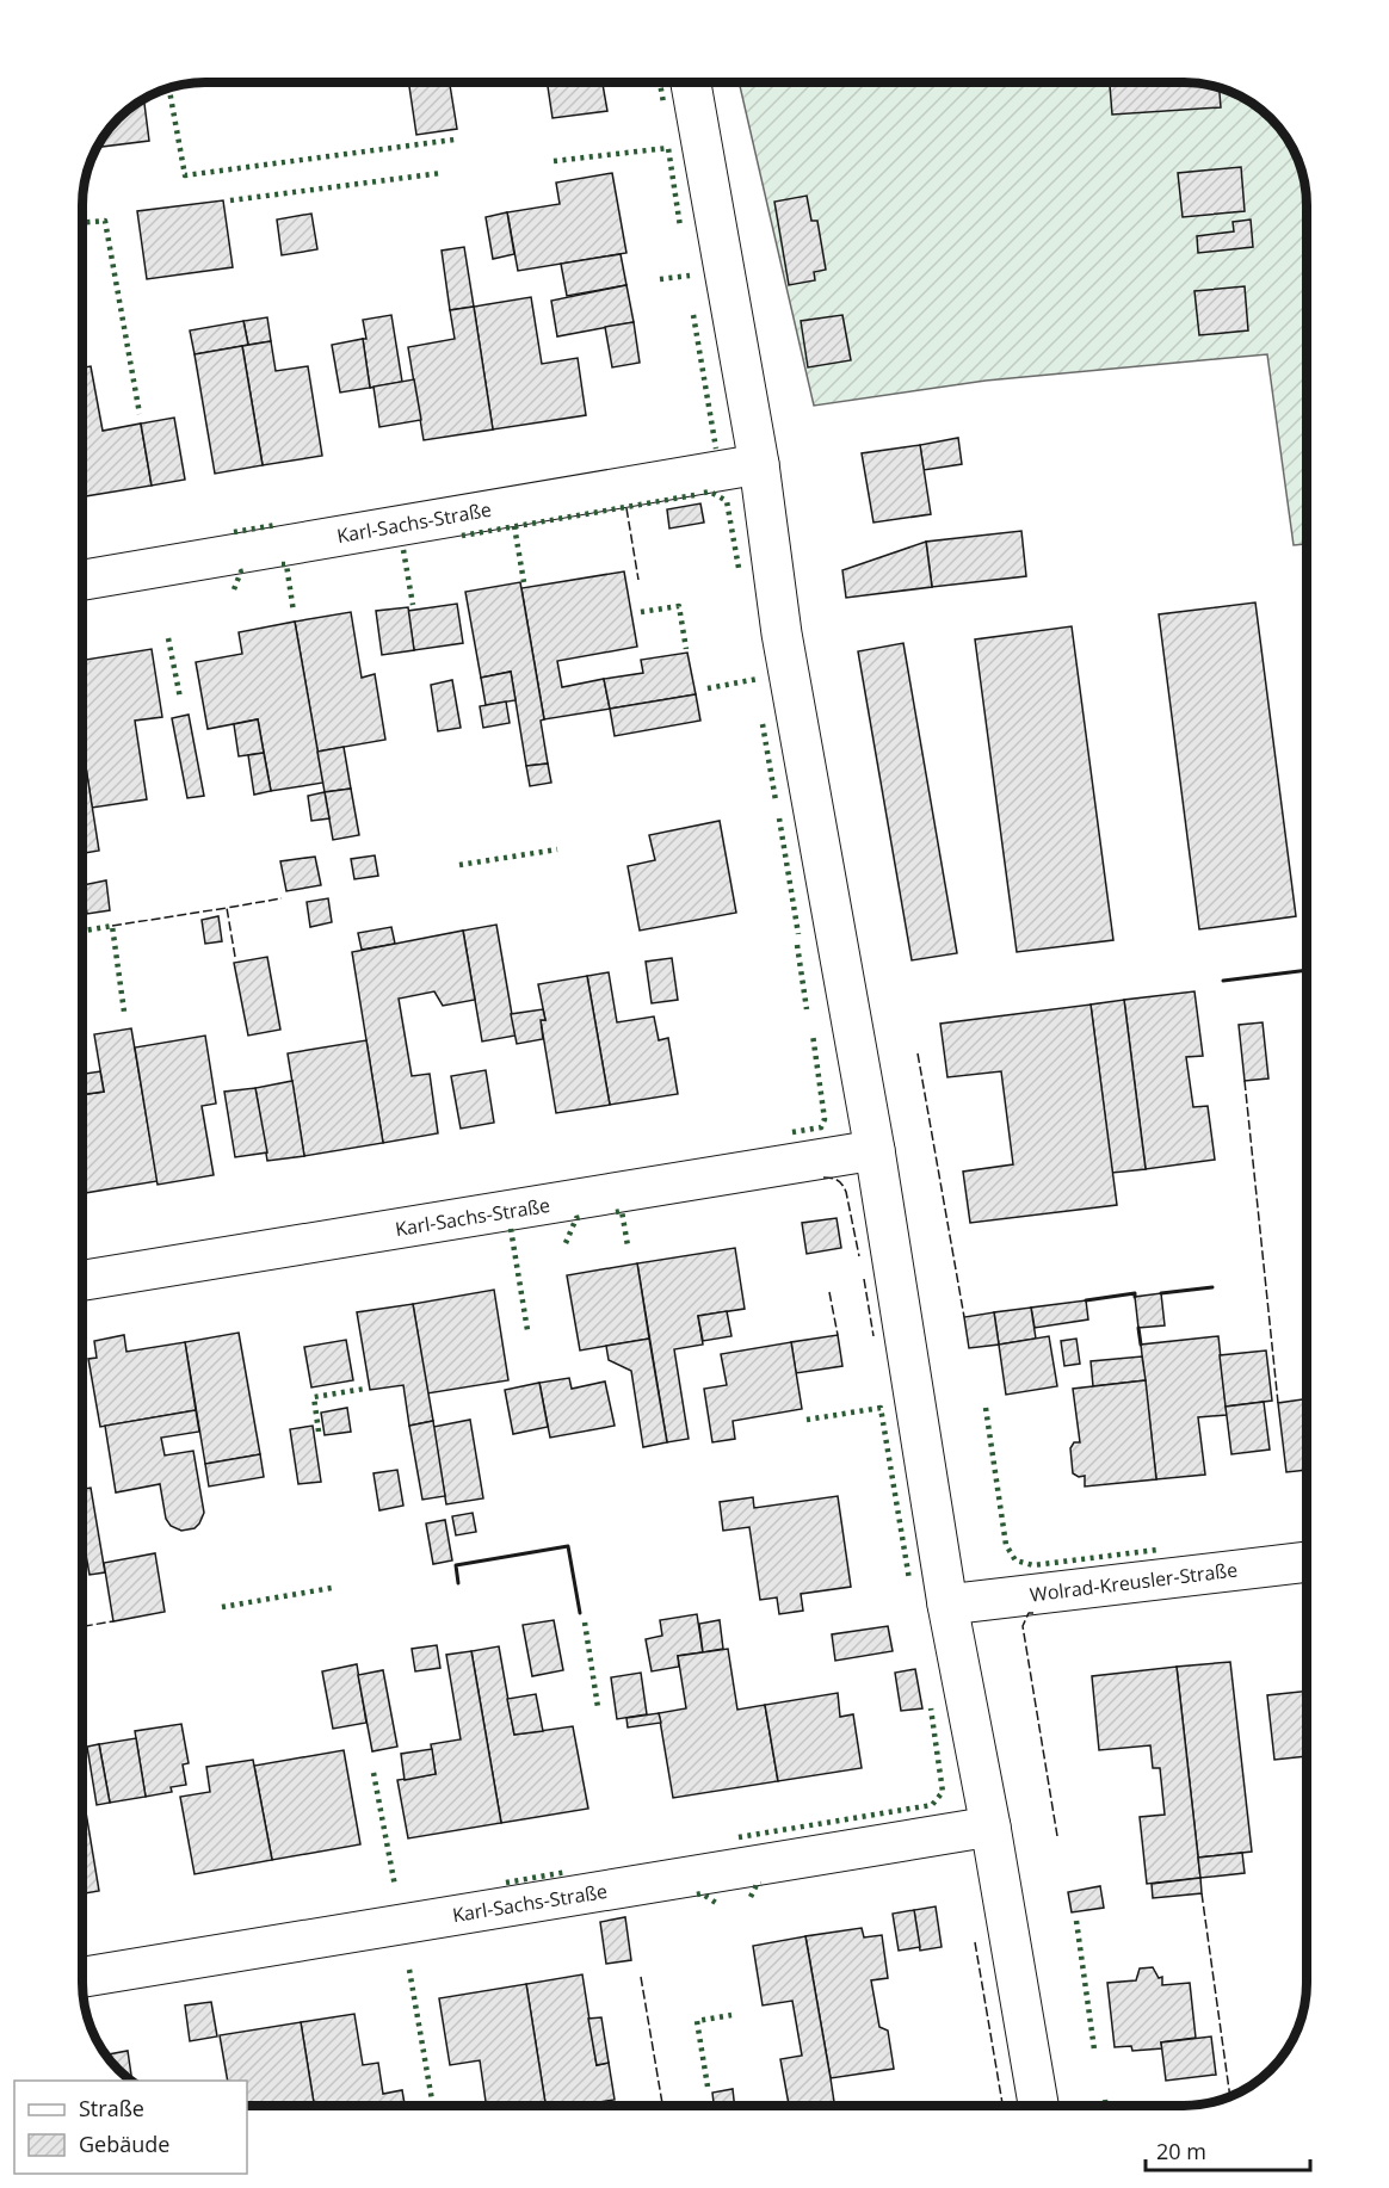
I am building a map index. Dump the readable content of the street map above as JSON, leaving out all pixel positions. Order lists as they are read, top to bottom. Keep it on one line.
{"streets":{"street":["Karl-Sachs-Straße","Wolrad-Kreusler-Straße"]},"legend":["Straße","Gebäude"],"scale_bar":"20 m"}
